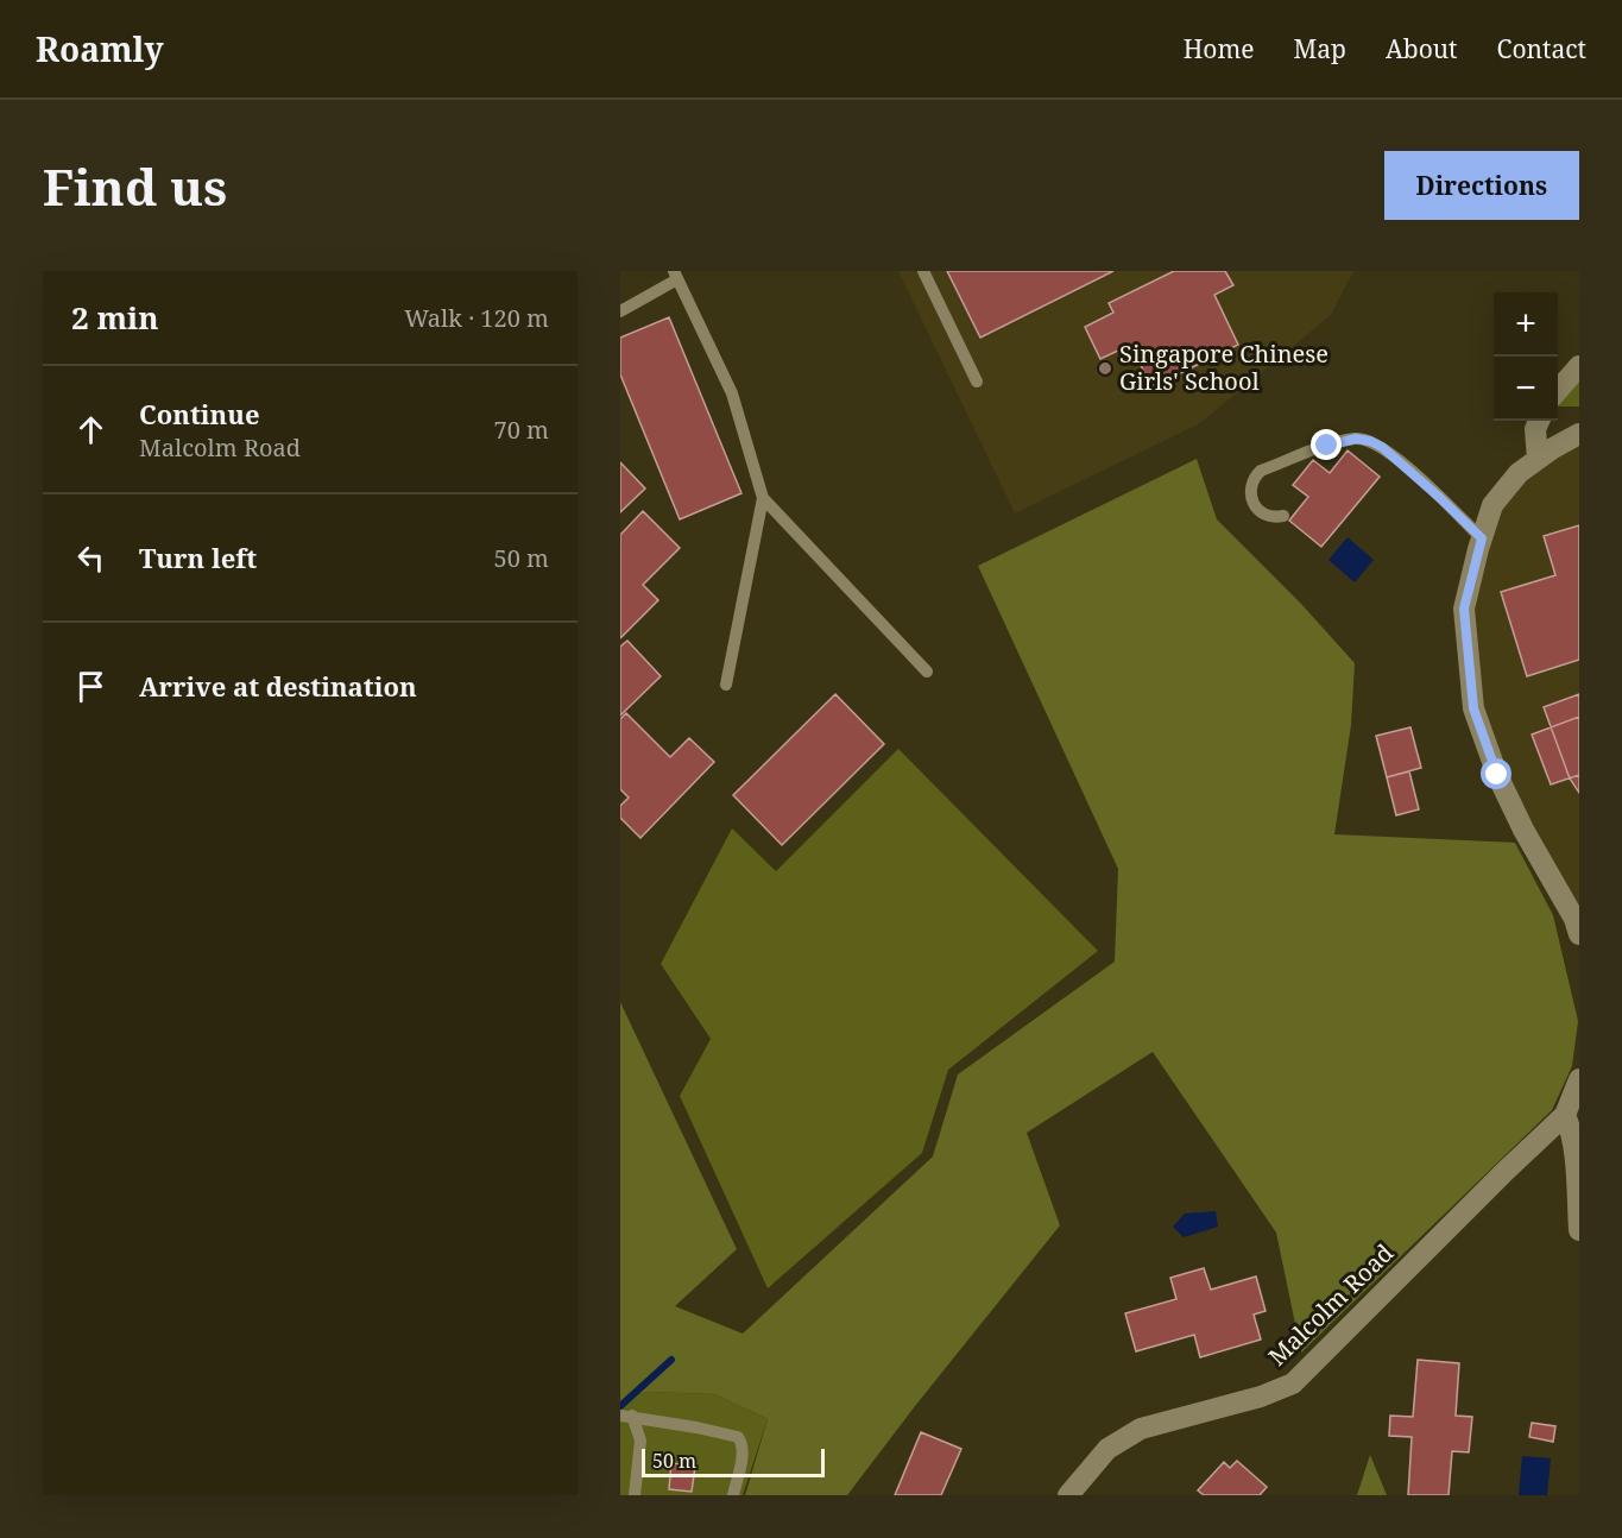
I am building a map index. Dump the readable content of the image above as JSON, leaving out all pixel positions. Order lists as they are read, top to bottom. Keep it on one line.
{"streets":{"street":["Malcolm Road"]},"places":["Singapore Chinese Girls' School"],"scale_bar":"50 m","page":{"header":"Roamly","nav":["Home","Map","About","Contact"],"buttons":"Directions","title":"Find us","heading":["2 min","Walk · 120 m"],"map_buttons":["+","−"],"list":[["Continue","Malcolm Road","70 m"],["Turn left","50 m"],"Arrive at destination"],"scale":"50 m"}}
